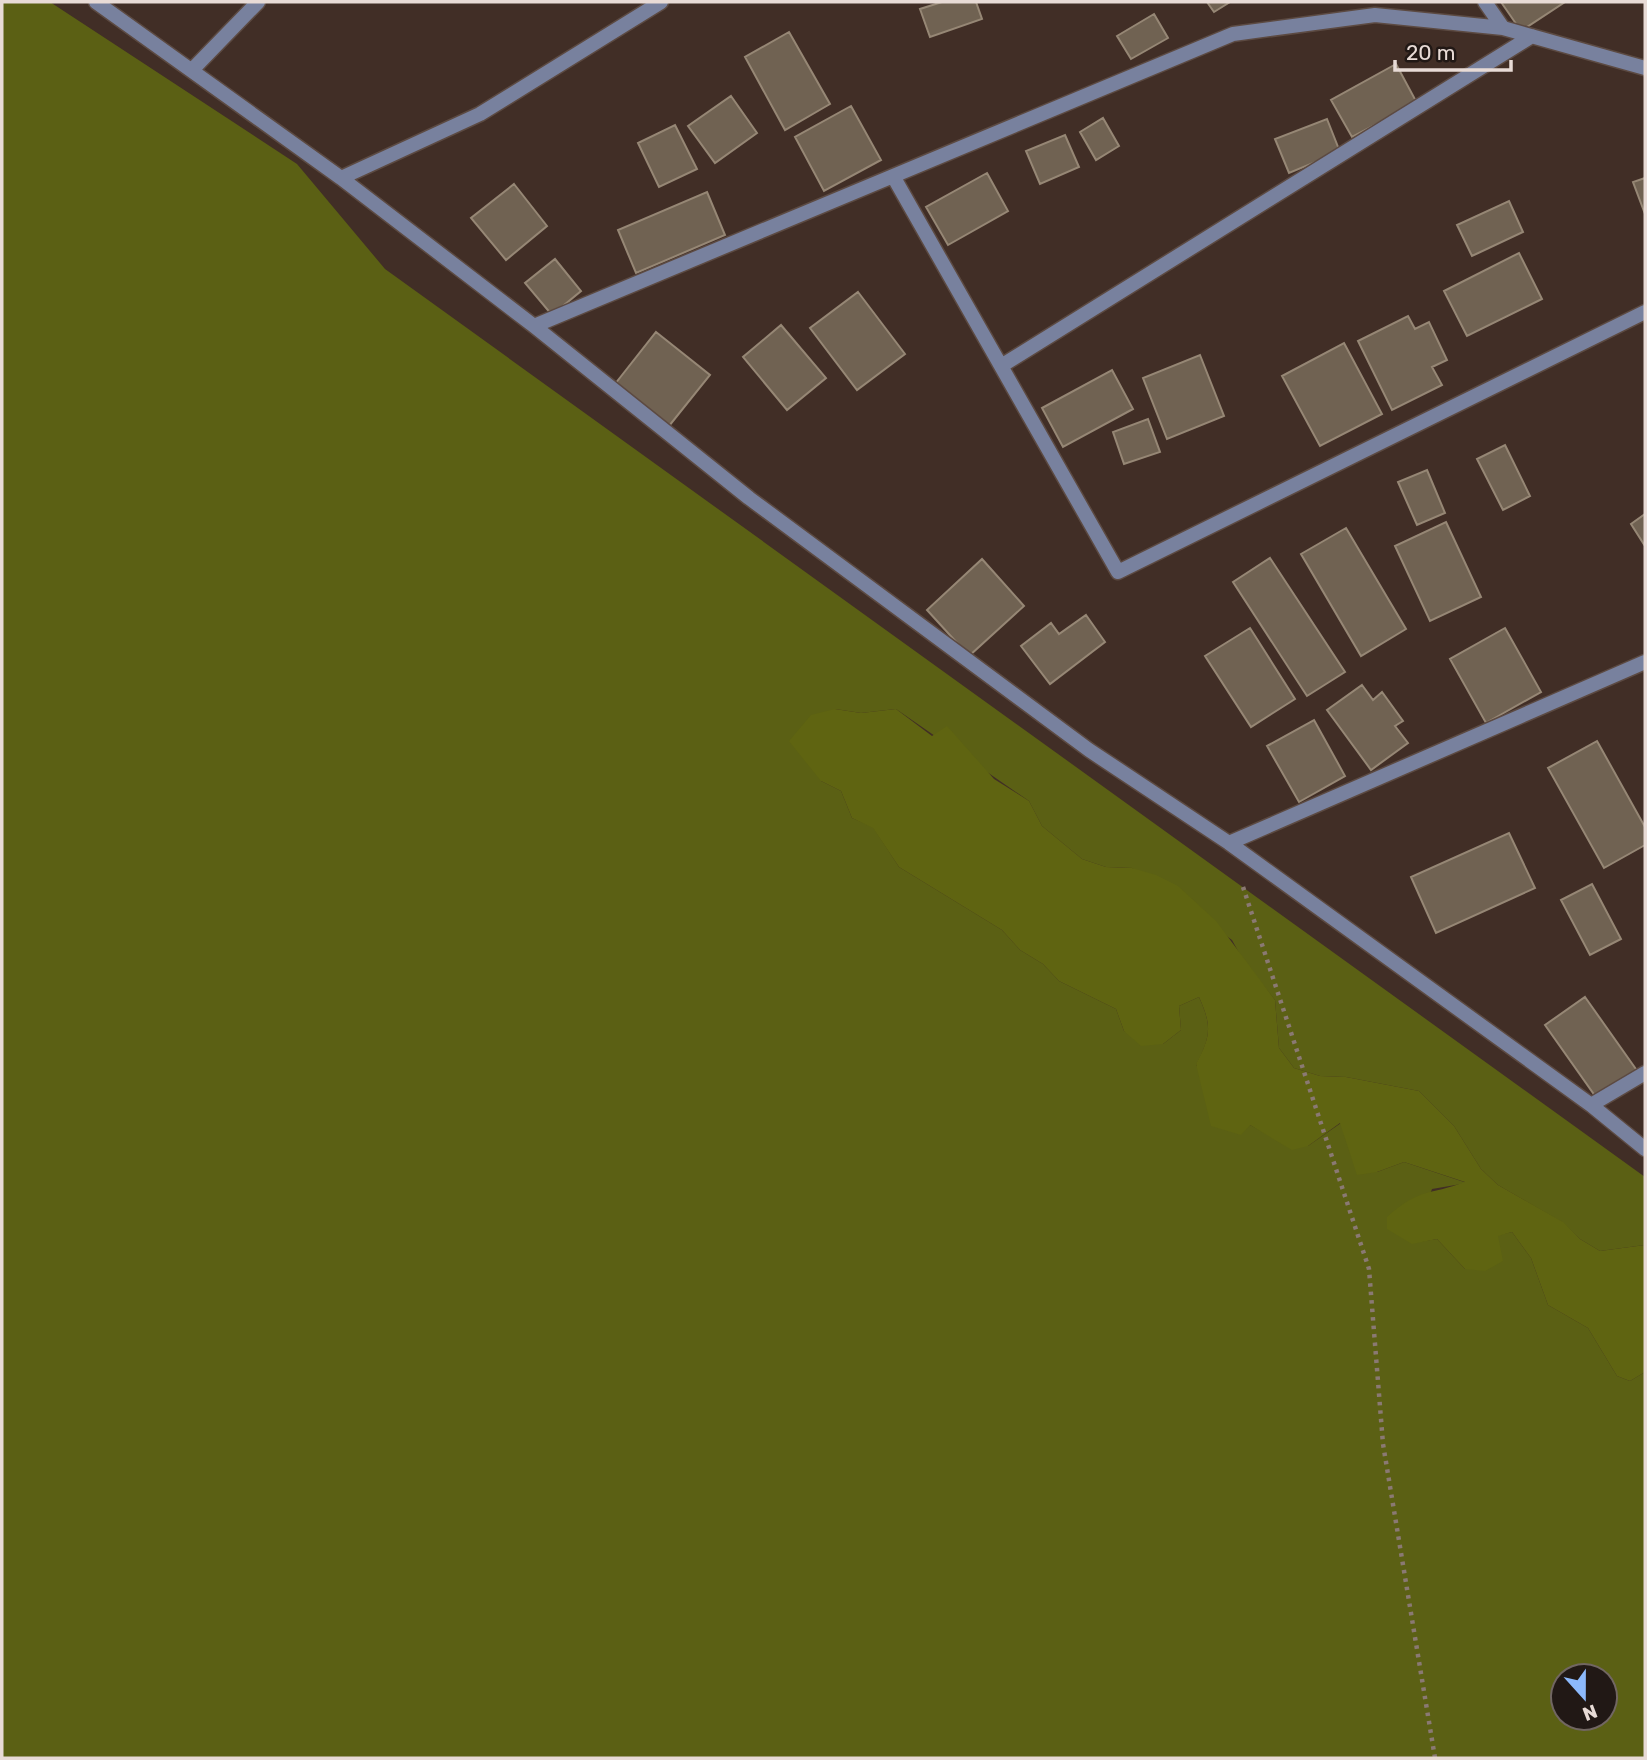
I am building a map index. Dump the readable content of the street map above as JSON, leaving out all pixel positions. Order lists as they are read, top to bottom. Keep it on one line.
{"scale_bar":"20 m","north":"bottom"}
